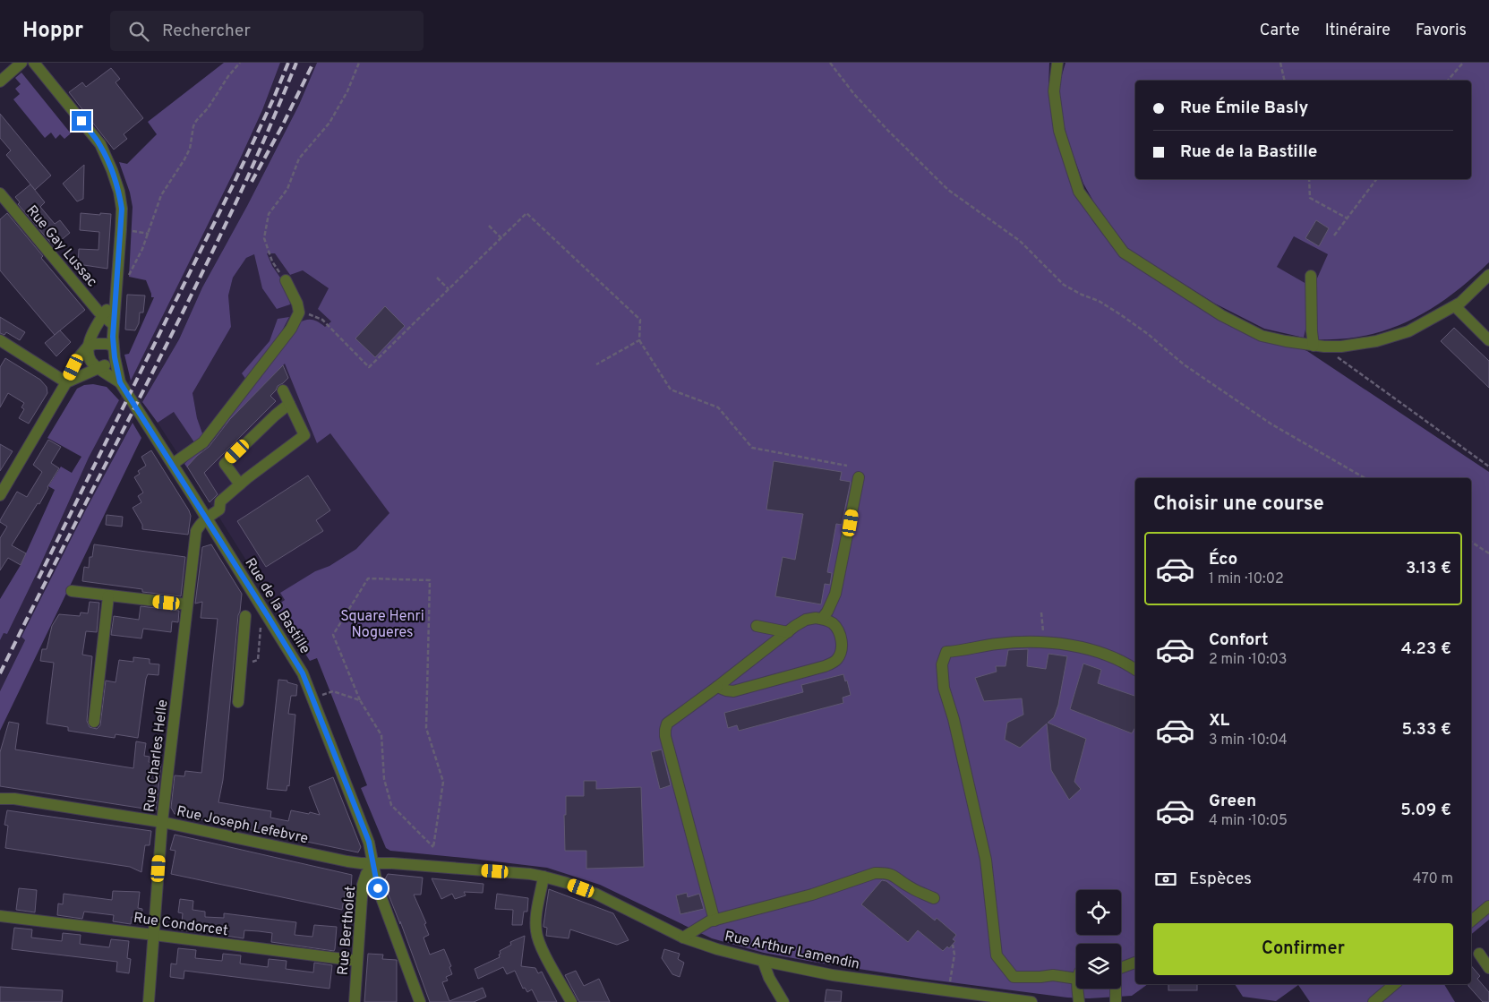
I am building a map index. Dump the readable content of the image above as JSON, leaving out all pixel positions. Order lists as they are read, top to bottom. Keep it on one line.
{"streets":{"street":["Rue Gay Lussac","Rue de la Bastille","Rue Charles Helle","Rue Joseph Lefebvre","Rue Condorcet","Rue Bertholet","Rue Arthur Lamendin"]},"crossings":[["Rue Gay Lussac","Rue de la Bastille"],["Rue de la Bastille","Rue Charles Helle"],["Rue de la Bastille","Rue Joseph Lefebvre"],["Rue de la Bastille","Rue Bertholet"],["Rue de la Bastille","Rue Arthur Lamendin"],["Rue Charles Helle","Rue Joseph Lefebvre"],["Rue Charles Helle","Rue Condorcet"],["Rue Joseph Lefebvre","Rue Bertholet"],["Rue Joseph Lefebvre","Rue Arthur Lamendin"],["Rue Condorcet","Rue Bertholet"],["Rue Bertholet","Rue Arthur Lamendin"]],"parks":["Square Henri Nogueres"],"page":{"header":"Hoppr","search":"Rechercher","nav":["Carte","Itinéraire","Favoris"],"banner":["Rue Émile Basly","Rue de la Bastille"],"heading":"Choisir une course","list":[{"name":"Éco","note":"1 min · 10:02","value":"3.13 €"},{"name":"Confort","note":"2 min · 10:03","value":"4.23 €"},{"name":"XL","note":"3 min · 10:04","value":"5.33 €"},{"name":"Green","note":"4 min · 10:05","value":"5.09 €"}],"pay":["Espèces","470 m"],"buttons":"Confirmer"}}
